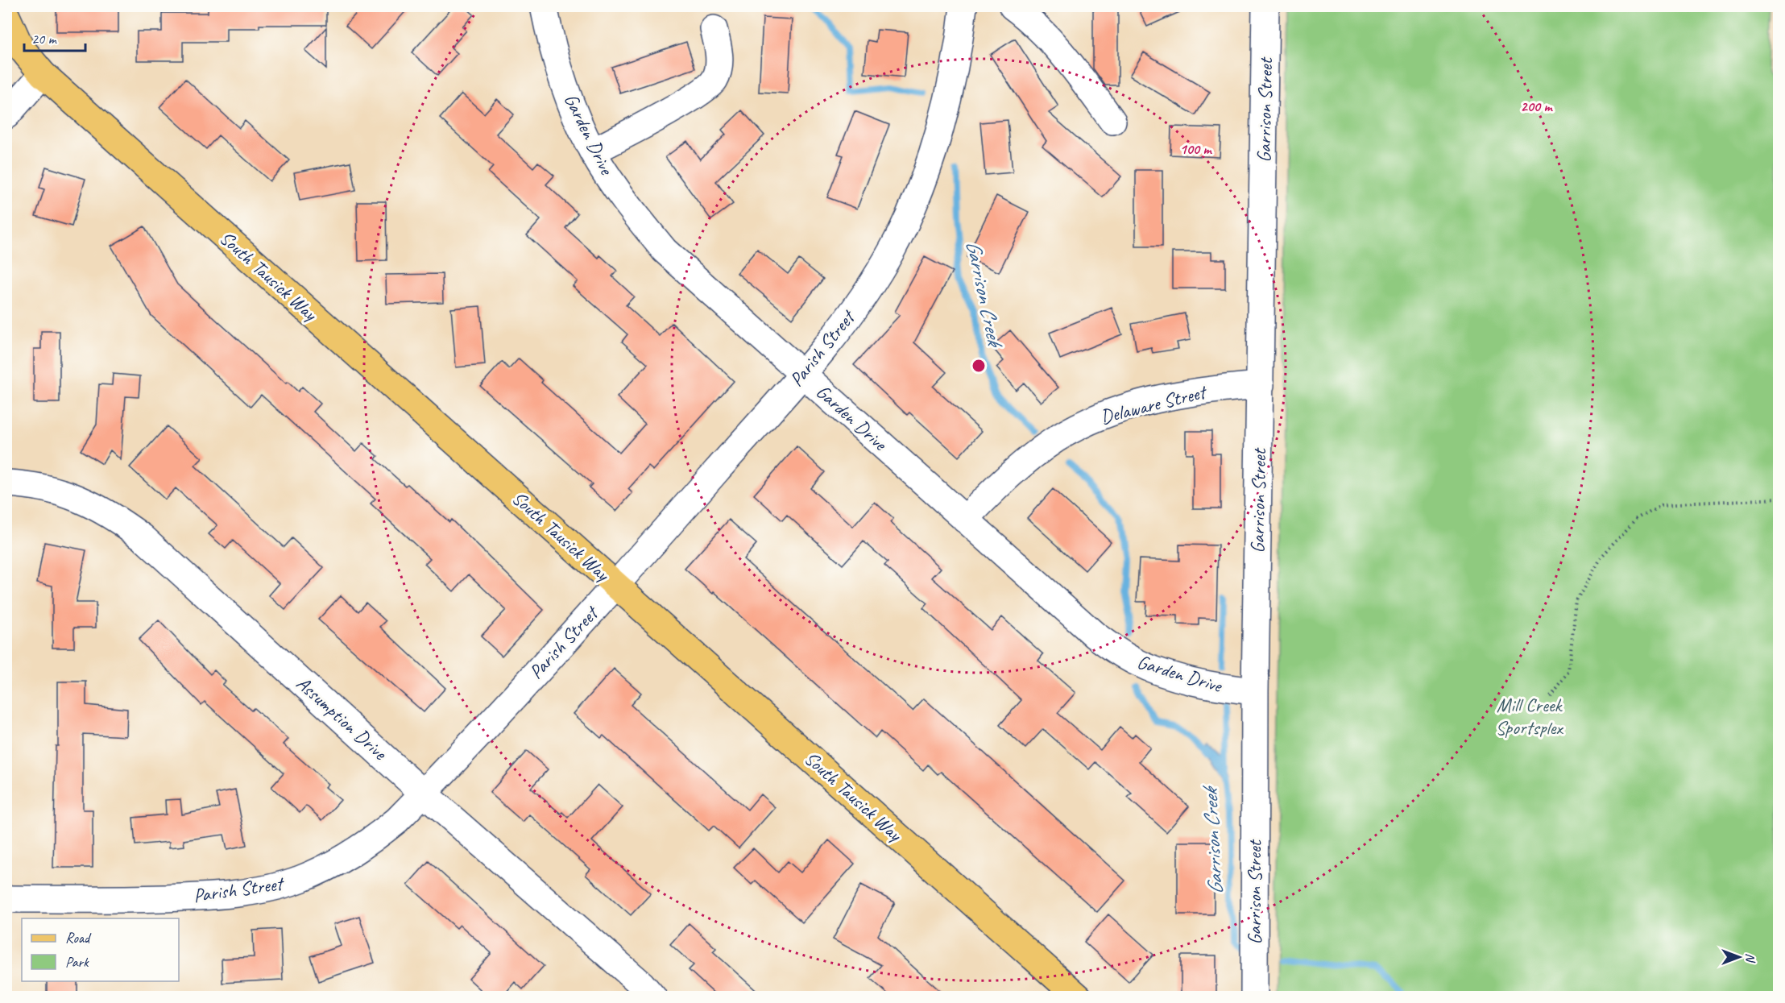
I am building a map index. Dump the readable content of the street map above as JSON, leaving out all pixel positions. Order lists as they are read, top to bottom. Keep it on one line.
{"streets":{"main road":["South Tausick Way"],"street":["Garrison Street","Garden Drive","Parish Street","Delaware Street","Assumption Drive"]},"crossings":[["Garrison Street","Garden Drive"],["Garrison Street","Delaware Street"],["Garden Drive","Parish Street"],["Garden Drive","Delaware Street"],["South Tausick Way","Parish Street"],["Parish Street","Assumption Drive"]],"water":["Garrison Creek"],"parks":["Mill Creek Sportsplex"],"legend":["Road","Park"],"scale_bar":"20 m","north":"right","rings":["200 m","100 m"]}
